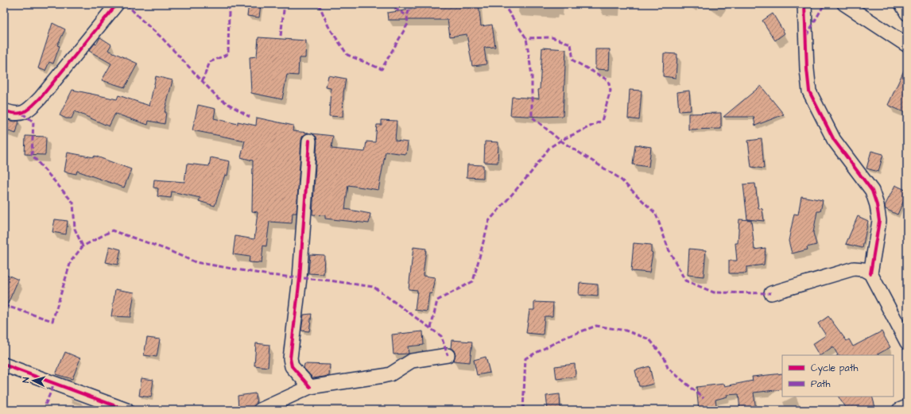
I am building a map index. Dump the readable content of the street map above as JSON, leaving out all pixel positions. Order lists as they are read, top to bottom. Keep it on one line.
{"legend":["Cycle path","Path"],"north":"left"}
